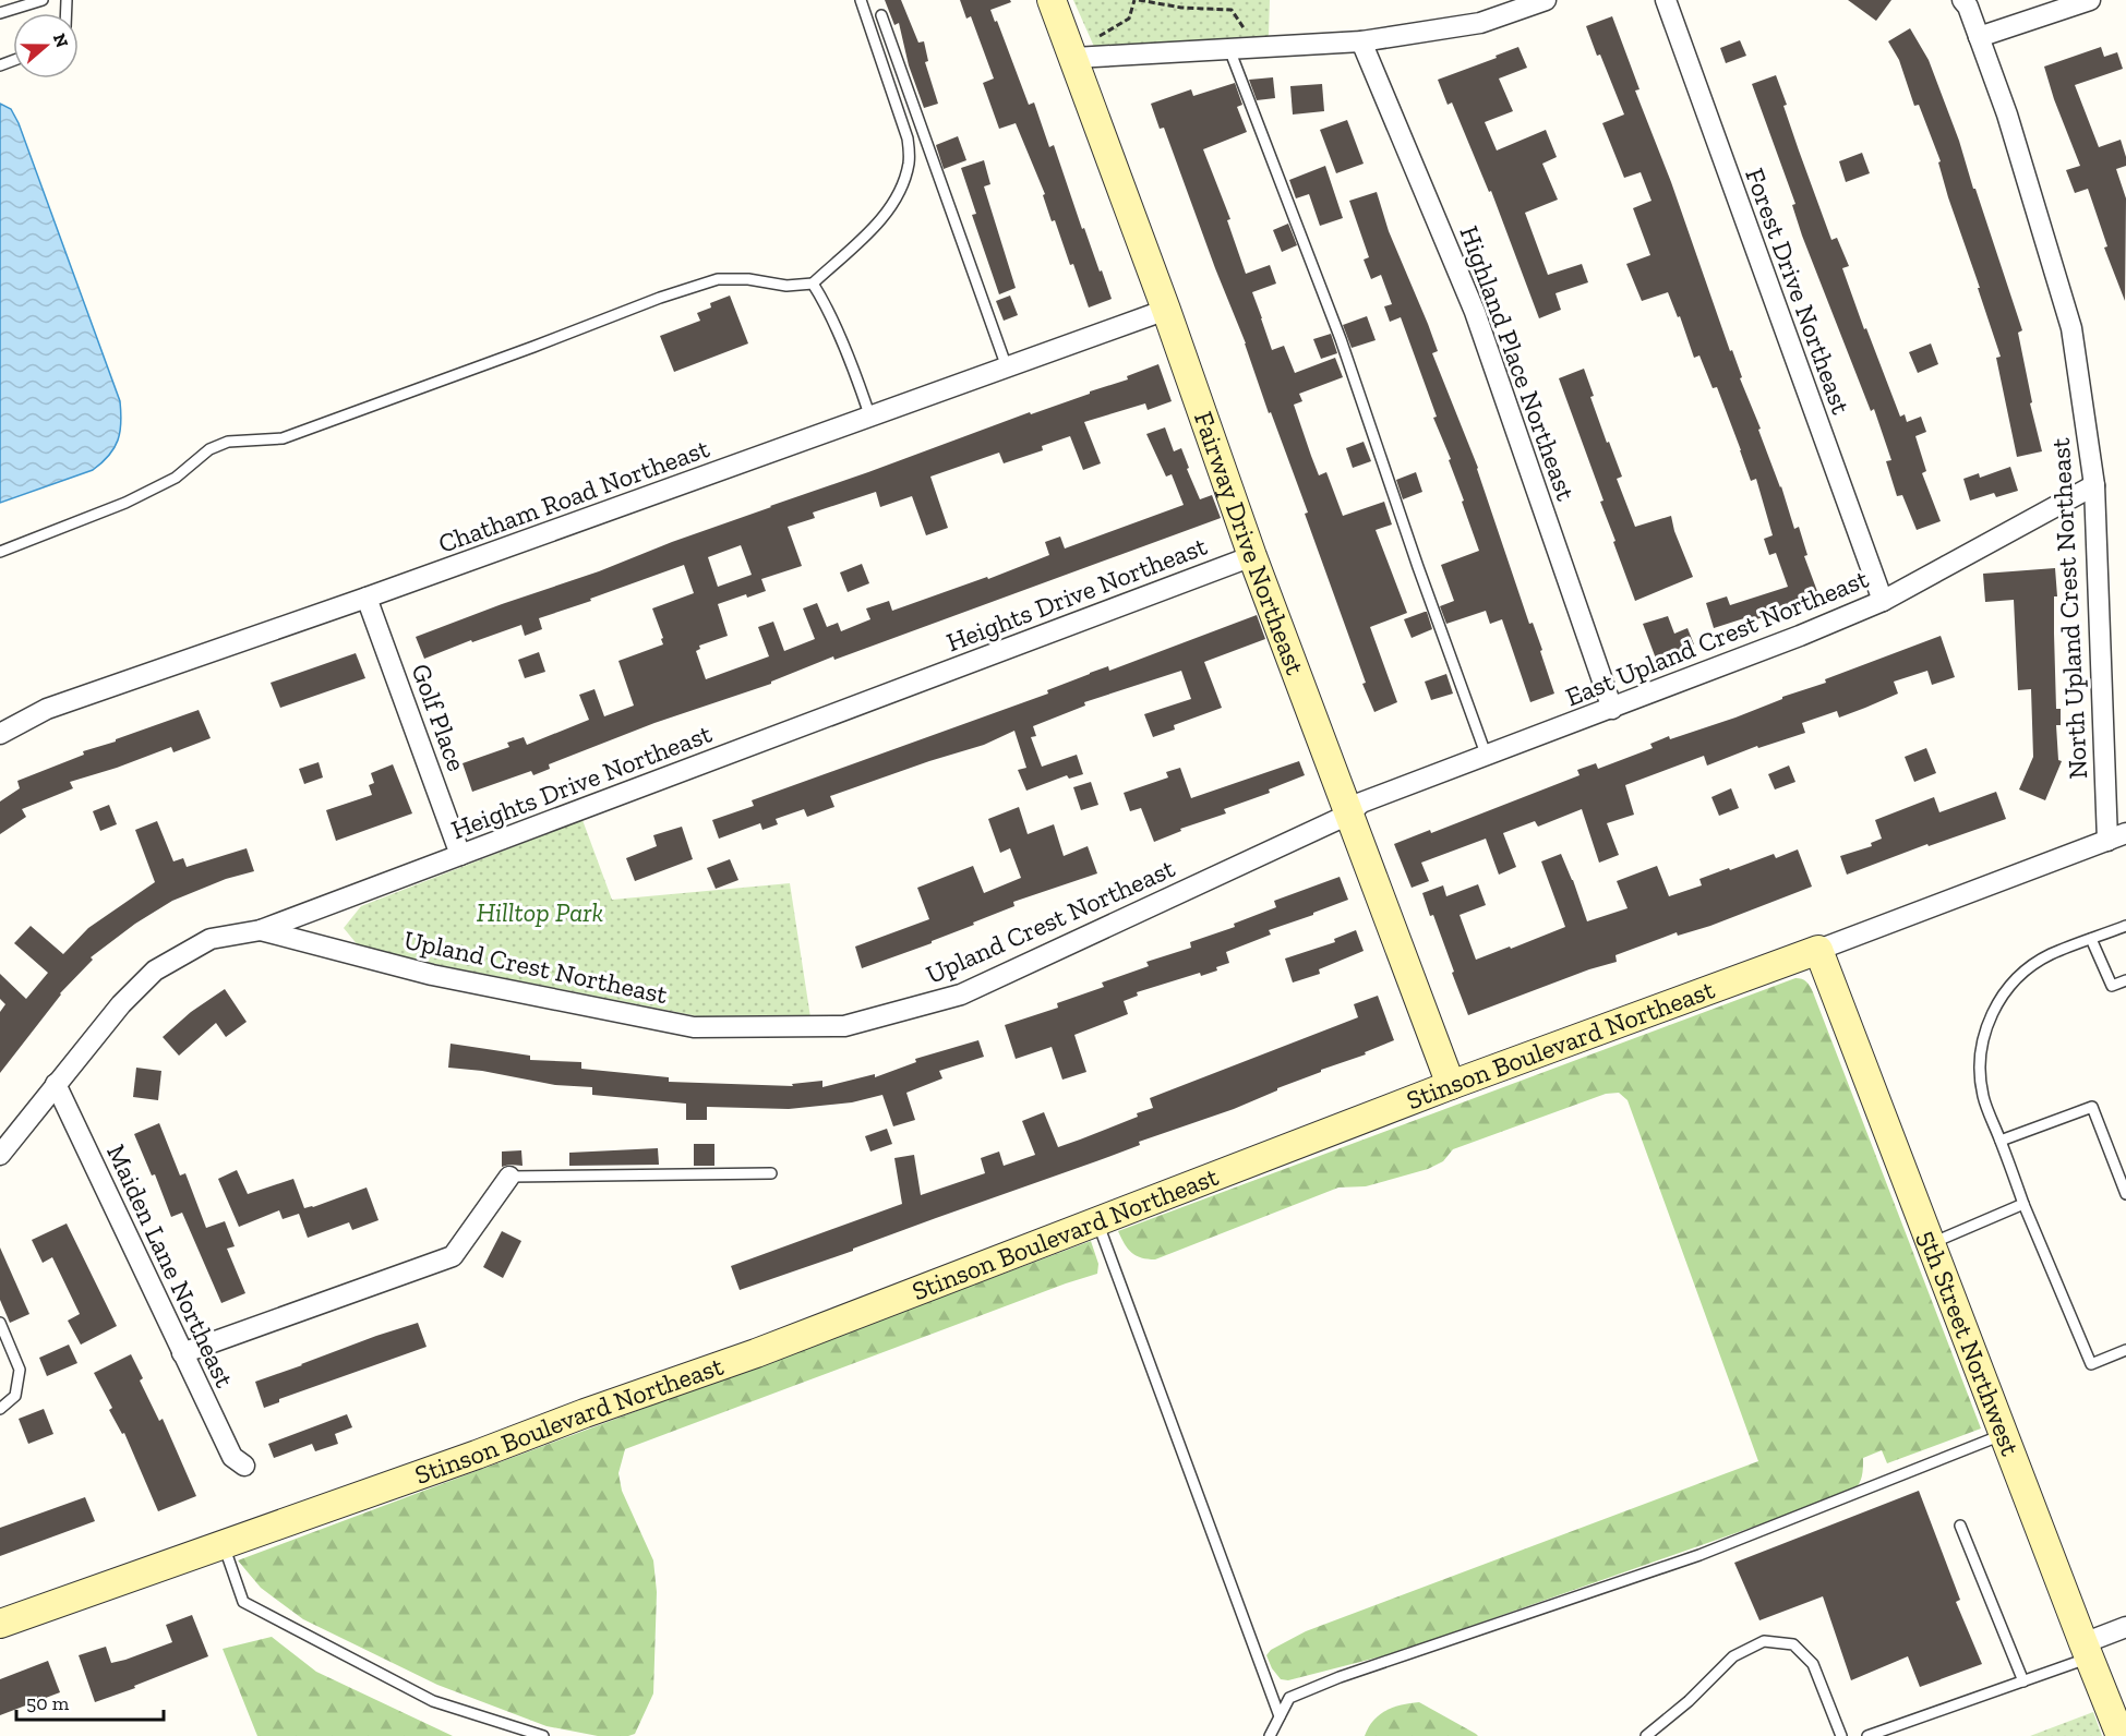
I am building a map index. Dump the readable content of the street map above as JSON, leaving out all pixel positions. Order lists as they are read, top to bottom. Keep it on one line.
{"streets":{"street":["Forest Drive Northeast","Highland Place Northeast","Chatham Road Northeast","Fairway Drive Northeast","Heights Drive Northeast","North Upland Crest Northeast","East Upland Crest Northeast","Golf Place","Upland Crest Northeast","Stinson Boulevard Northeast","Maiden Lane Northeast","5th Street Northwest"]},"crossings":[["Forest Drive Northeast","East Upland Crest Northeast"],["Highland Place Northeast","East Upland Crest Northeast"],["Chatham Road Northeast","Fairway Drive Northeast"],["Chatham Road Northeast","Golf Place"],["Fairway Drive Northeast","Heights Drive Northeast"],["Fairway Drive Northeast","East Upland Crest Northeast"],["Fairway Drive Northeast","Upland Crest Northeast"],["Fairway Drive Northeast","Stinson Boulevard Northeast"],["Heights Drive Northeast","Golf Place"],["Heights Drive Northeast","Upland Crest Northeast"],["Heights Drive Northeast","Maiden Lane Northeast"],["North Upland Crest Northeast","East Upland Crest Northeast"],["North Upland Crest Northeast","Stinson Boulevard Northeast"],["East Upland Crest Northeast","Upland Crest Northeast"],["Stinson Boulevard Northeast","5th Street Northwest"]],"parks":["Hilltop Park"],"scale_bar":"50 m","north":"right"}
